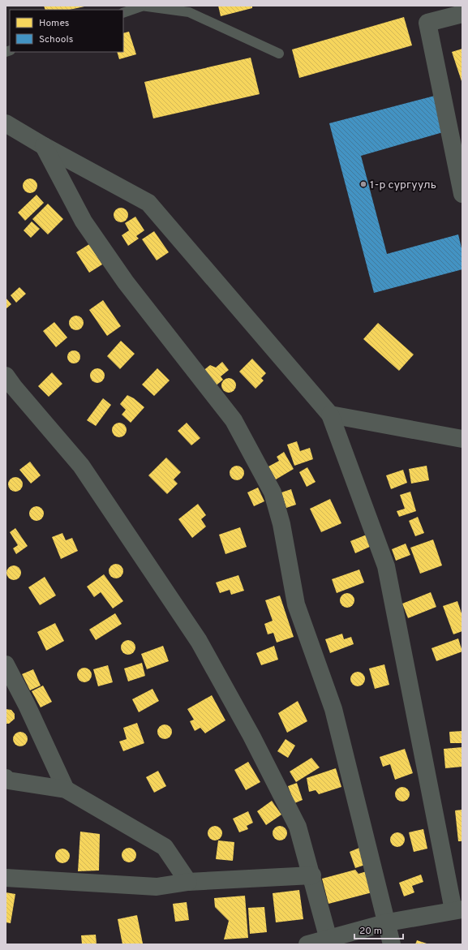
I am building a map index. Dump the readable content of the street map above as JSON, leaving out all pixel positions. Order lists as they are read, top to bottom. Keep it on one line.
{"places":["1-р сургууль"],"legend":["Homes","Schools"],"scale_bar":"20 m"}
